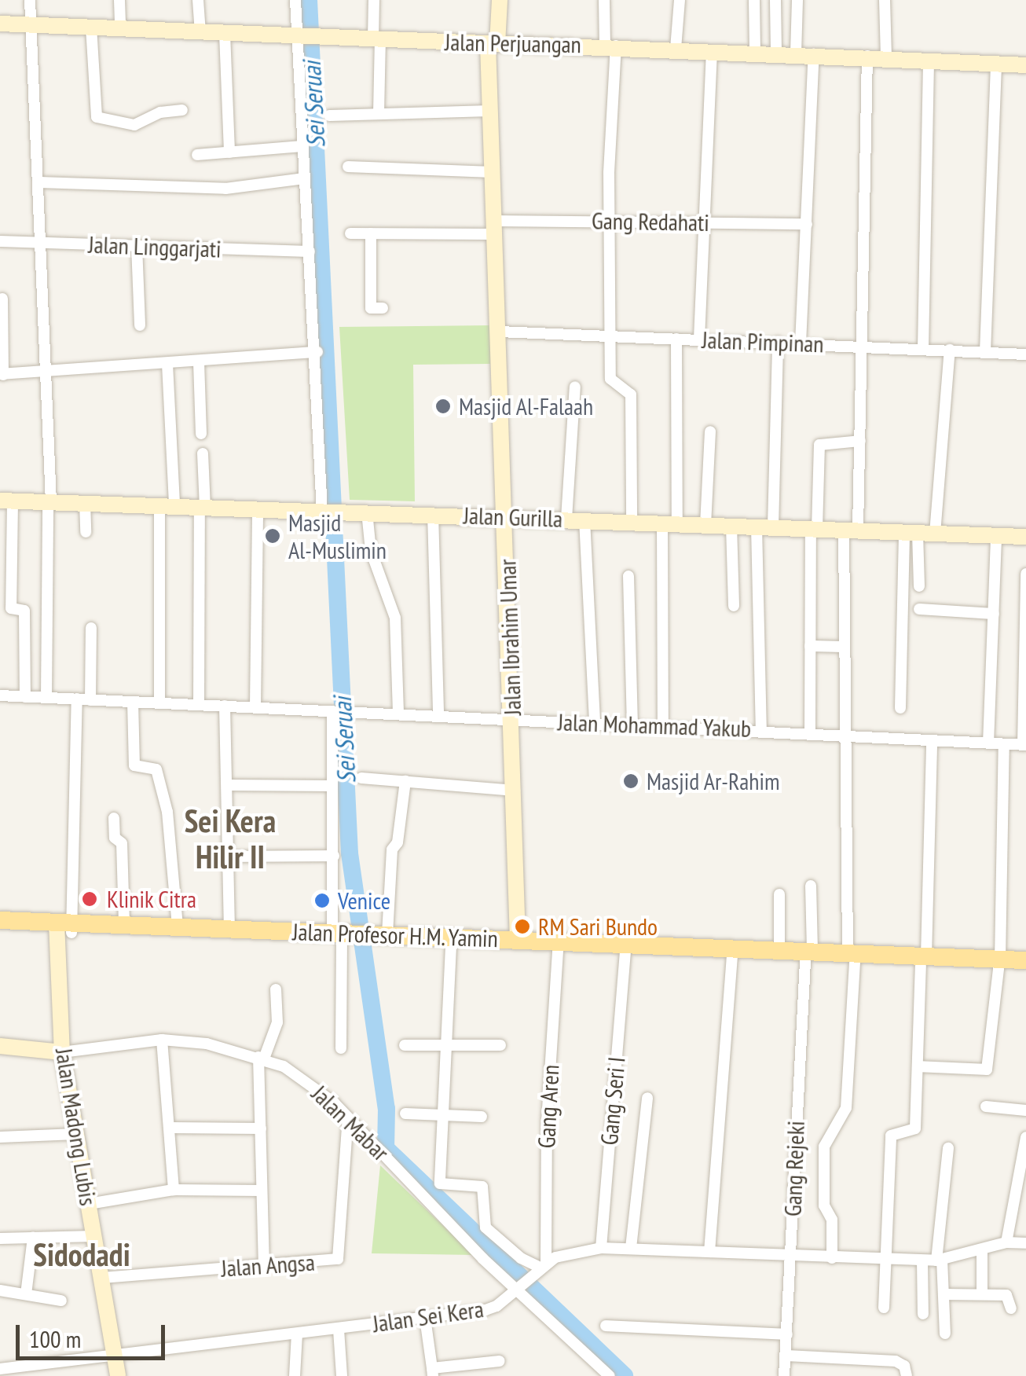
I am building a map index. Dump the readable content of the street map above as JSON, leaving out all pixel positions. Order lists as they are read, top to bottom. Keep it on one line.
{"streets":{"main road":["Jalan Profesor H.M. Yamin"],"street":["Jalan Perjuangan","Gang Redahati","Jalan Linggarjati","Jalan Pimpinan","Jalan Gurilla","Jalan Ibrahim Umar","Jalan Mohammad Yakub","Gang Seri I","Gang Aren","Jalan Mabar","Jalan Madong Lubis","Gang Rejeki","Jalan Angsa","Jalan Sei Kera"]},"crossings":[["Jalan Perjuangan","Jalan Ibrahim Umar"],["Gang Redahati","Jalan Ibrahim Umar"],["Jalan Pimpinan","Jalan Ibrahim Umar"],["Jalan Gurilla","Jalan Ibrahim Umar"],["Jalan Ibrahim Umar","Jalan Mohammad Yakub"],["Jalan Ibrahim Umar","Jalan Profesor H.M. Yamin"],["Jalan Profesor H.M. Yamin","Gang Seri I"],["Jalan Profesor H.M. Yamin","Gang Aren"],["Jalan Profesor H.M. Yamin","Jalan Madong Lubis"],["Jalan Profesor H.M. Yamin","Gang Rejeki"],["Gang Seri I","Jalan Sei Kera"],["Gang Aren","Jalan Sei Kera"],["Jalan Mabar","Jalan Madong Lubis"],["Jalan Mabar","Jalan Angsa"],["Jalan Mabar","Jalan Sei Kera"],["Jalan Madong Lubis","Jalan Angsa"],["Jalan Madong Lubis","Jalan Sei Kera"],["Gang Rejeki","Jalan Sei Kera"]],"districts":["Sei Kera Hilir II","Sidodadi"],"water":["Sei Seruai"],"places":["Masjid Al-Falaah","Masjid Al-Muslimin","Masjid Ar-Rahim","Klinik Citra","Venice","RM Sari Bundo"],"scale_bar":"100 m"}
